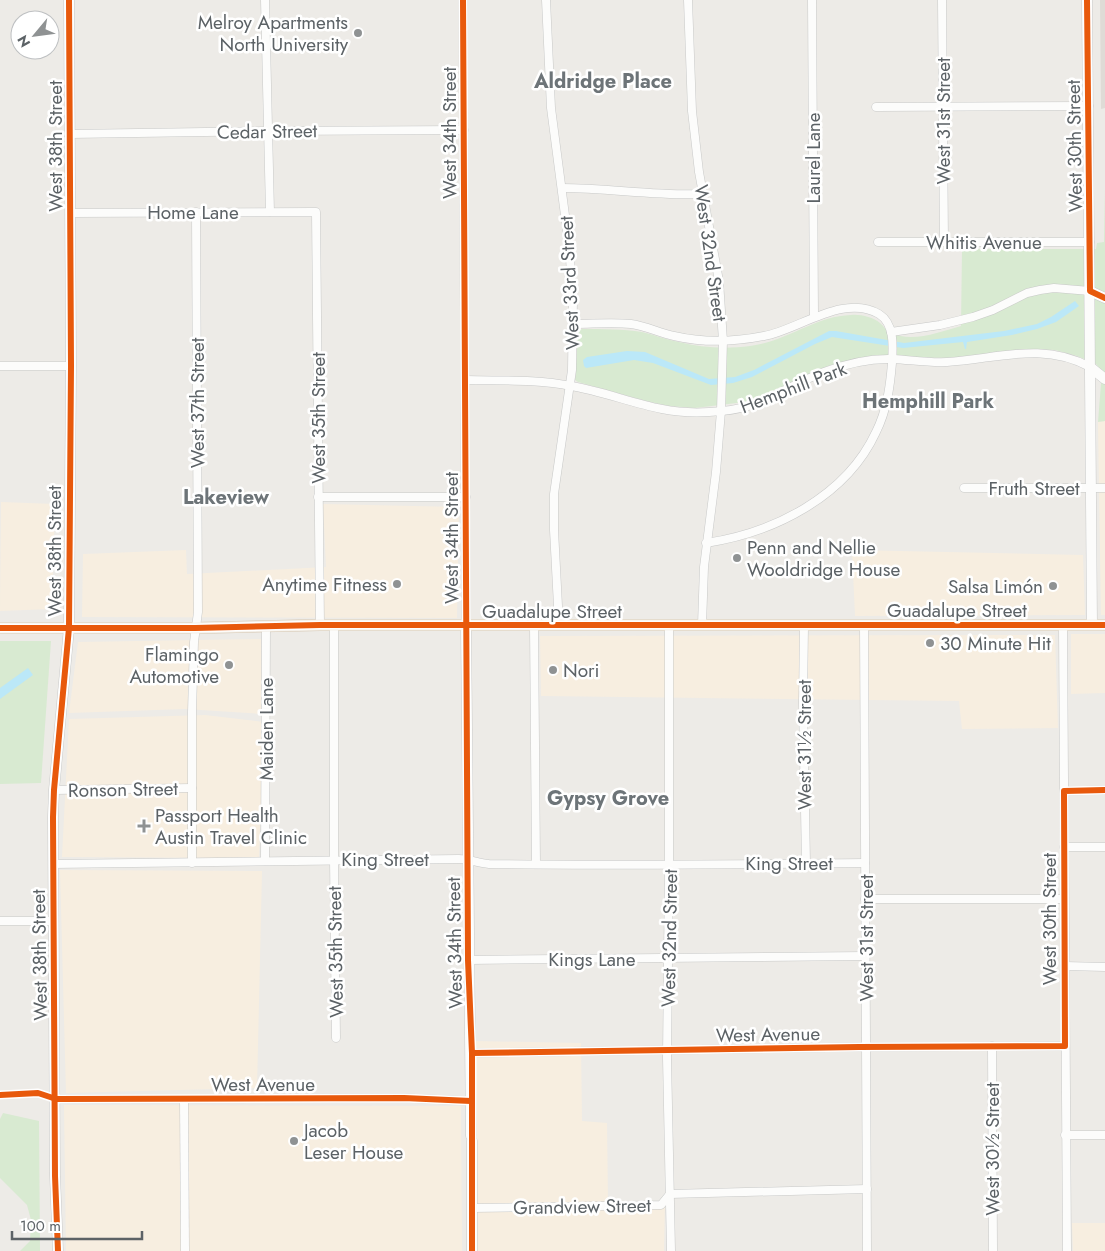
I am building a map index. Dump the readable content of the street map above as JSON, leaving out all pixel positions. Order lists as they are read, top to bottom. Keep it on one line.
{"streets":{"main road":["Guadalupe Street"],"street":["West 31st Street","Cedar Street","West 34th Street","West 38th Street","West 30th Street","Laurel Lane","Home Lane","Whitis Avenue","West 32nd Street","West 33rd Street","Hemphill Park","West 37th Street","West 35th Street","Fruth Street","Maiden Lane","West 31½ Street","Ronson Street","King Street","Kings Lane","West Avenue","West 30½ Street","Grandview Street"]},"crossings":[["West 31st Street","Whitis Avenue"],["West 31st Street","Guadalupe Street"],["West 31st Street","King Street"],["West 31st Street","Kings Lane"],["West 31st Street","West Avenue"],["West 31st Street","Grandview Street"],["Cedar Street","West 34th Street"],["Cedar Street","West 38th Street"],["West 34th Street","Hemphill Park"],["West 34th Street","Guadalupe Street"],["West 34th Street","King Street"],["West 34th Street","Kings Lane"],["West 34th Street","West Avenue"],["West 34th Street","Grandview Street"],["West 38th Street","Home Lane"],["West 38th Street","Guadalupe Street"],["West 38th Street","Ronson Street"],["West 38th Street","King Street"],["West 38th Street","West Avenue"],["West 30th Street","Whitis Avenue"],["West 30th Street","Hemphill Park"],["West 30th Street","Fruth Street"],["West 30th Street","Guadalupe Street"],["West 30th Street","West Avenue"],["Home Lane","West 37th Street"],["Home Lane","West 35th Street"],["West 32nd Street","Hemphill Park"],["West 32nd Street","Guadalupe Street"],["West 32nd Street","King Street"],["West 32nd Street","Kings Lane"],["West 32nd Street","West Avenue"],["West 32nd Street","Grandview Street"],["West 33rd Street","Hemphill Park"],["West 33rd Street","Guadalupe Street"],["West 37th Street","Guadalupe Street"],["West 37th Street","Ronson Street"],["West 37th Street","King Street"],["West 35th Street","Guadalupe Street"],["West 35th Street","King Street"],["Guadalupe Street","Maiden Lane"],["Guadalupe Street","West 31½ Street"],["Maiden Lane","King Street"],["West 31½ Street","King Street"],["West Avenue","West 30½ Street"]],"districts":["Aldridge Place","Hemphill Park","Lakeview","Gypsy Grove"],"places":{"other":["Melroy Apartments North University","Penn and Nellie Wooldridge House","Anytime Fitness","Salsa Limón","30 Minute Hit","Flamingo Automotive","Nori","Jacob Leser House"],"health":["Passport Health Austin Travel Clinic"]},"scale_bar":"100 m","north":"bottom left"}
